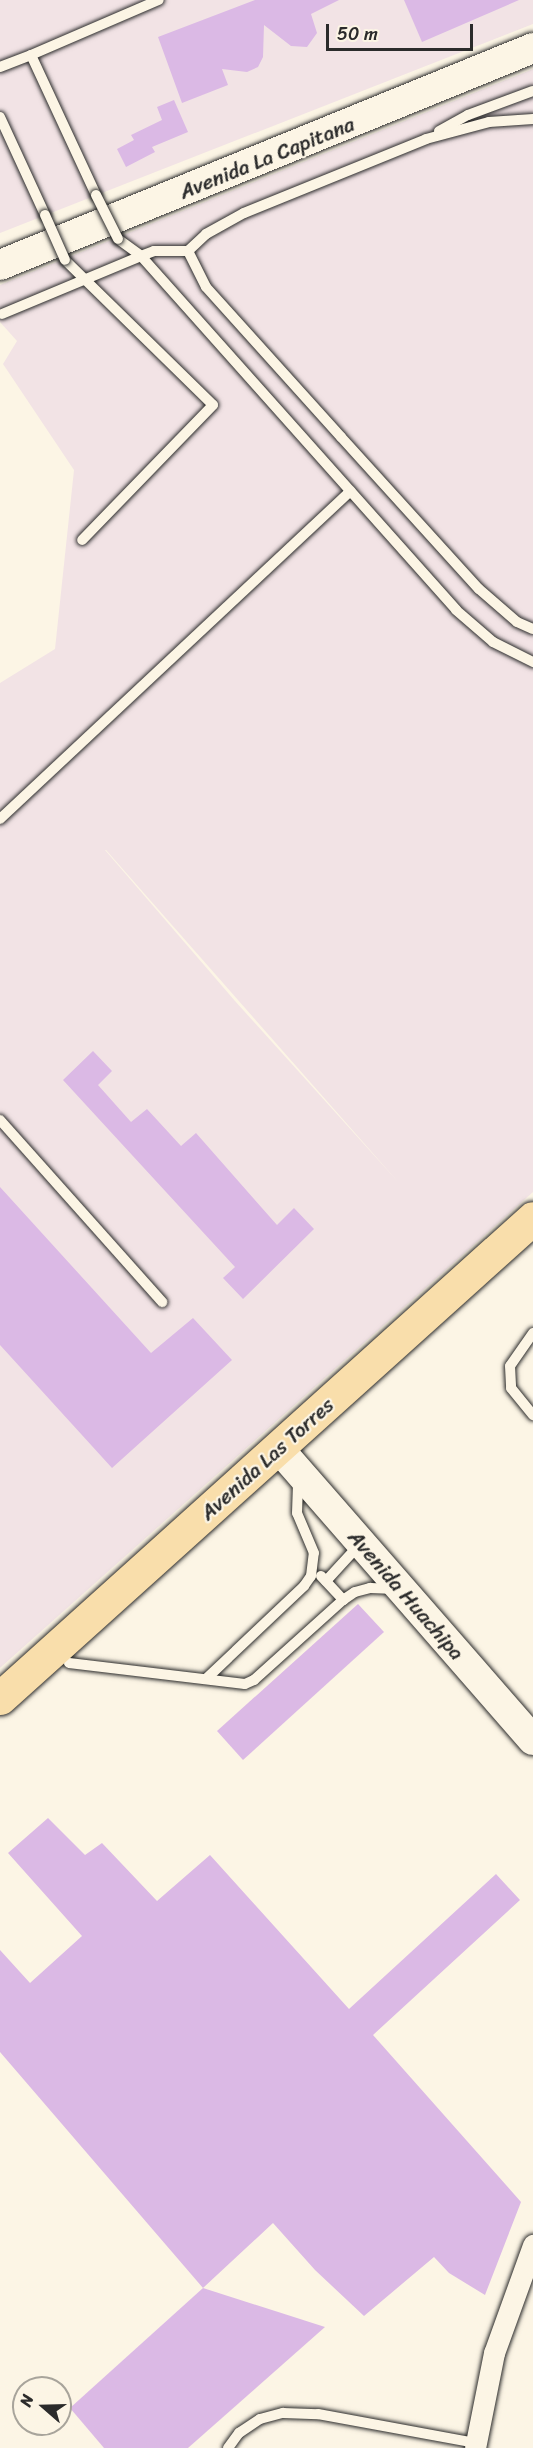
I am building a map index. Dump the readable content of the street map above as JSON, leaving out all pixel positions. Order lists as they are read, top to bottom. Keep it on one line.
{"streets":{"main road":["Avenida Las Torres"],"street":["Avenida La Capitana","Avenida Huachipa"]},"crossings":[["Avenida Las Torres","Avenida Huachipa"]],"scale_bar":"50 m","north":"left"}
